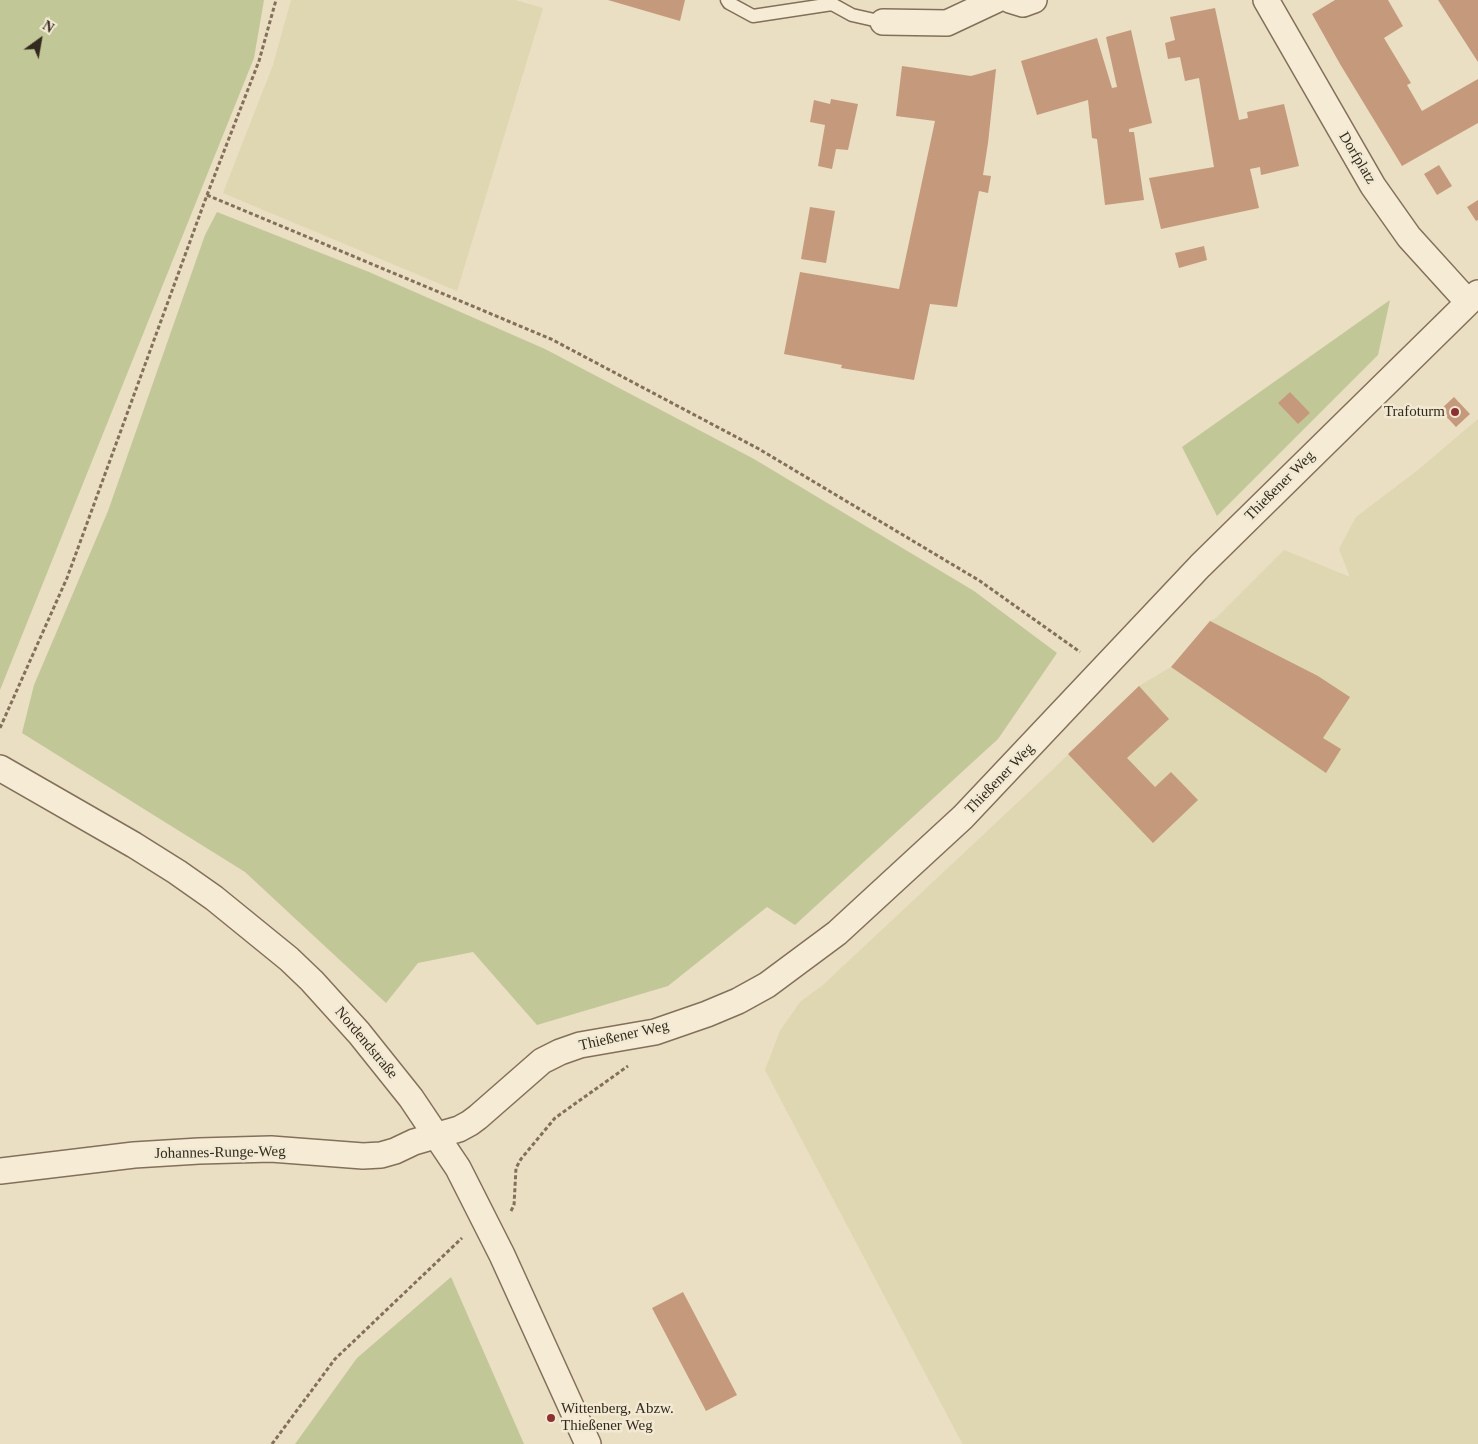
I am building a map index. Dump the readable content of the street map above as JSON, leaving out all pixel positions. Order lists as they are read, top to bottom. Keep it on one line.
{"streets":{"street":["Dorfplatz","Thießener Weg","Nordendstraße","Johannes-Runge-Weg"]},"crossings":[["Dorfplatz","Thießener Weg"],["Thießener Weg","Nordendstraße"],["Thießener Weg","Johannes-Runge-Weg"],["Nordendstraße","Johannes-Runge-Weg"]],"places":["Trafoturm","Wittenberg, Abzw. Thießener Weg"],"north":"top right"}
